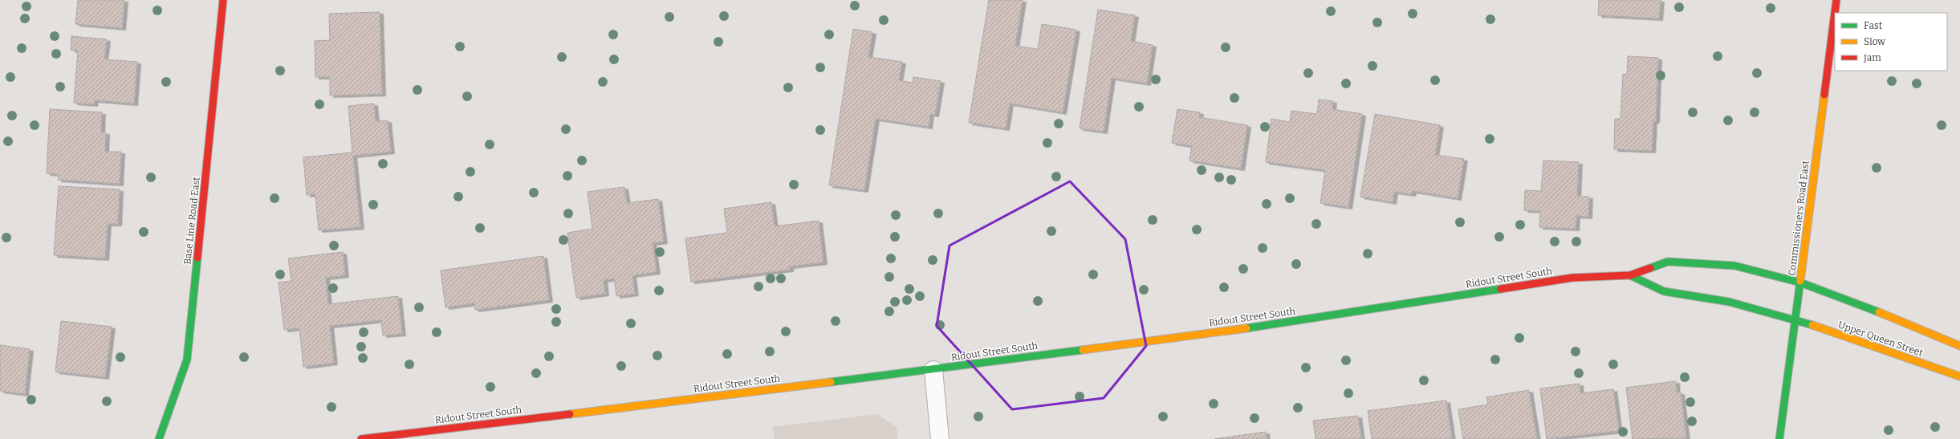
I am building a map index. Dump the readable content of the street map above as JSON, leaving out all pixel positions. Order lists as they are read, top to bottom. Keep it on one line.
{"streets":{"street":["Commissioners Road East","Base Line Road East","Ridout Street South","Upper Queen Street"]},"crossings":[["Commissioners Road East","Ridout Street South"],["Commissioners Road East","Upper Queen Street"],["Ridout Street South","Upper Queen Street"]],"legend":["Fast","Slow","Jam"]}
